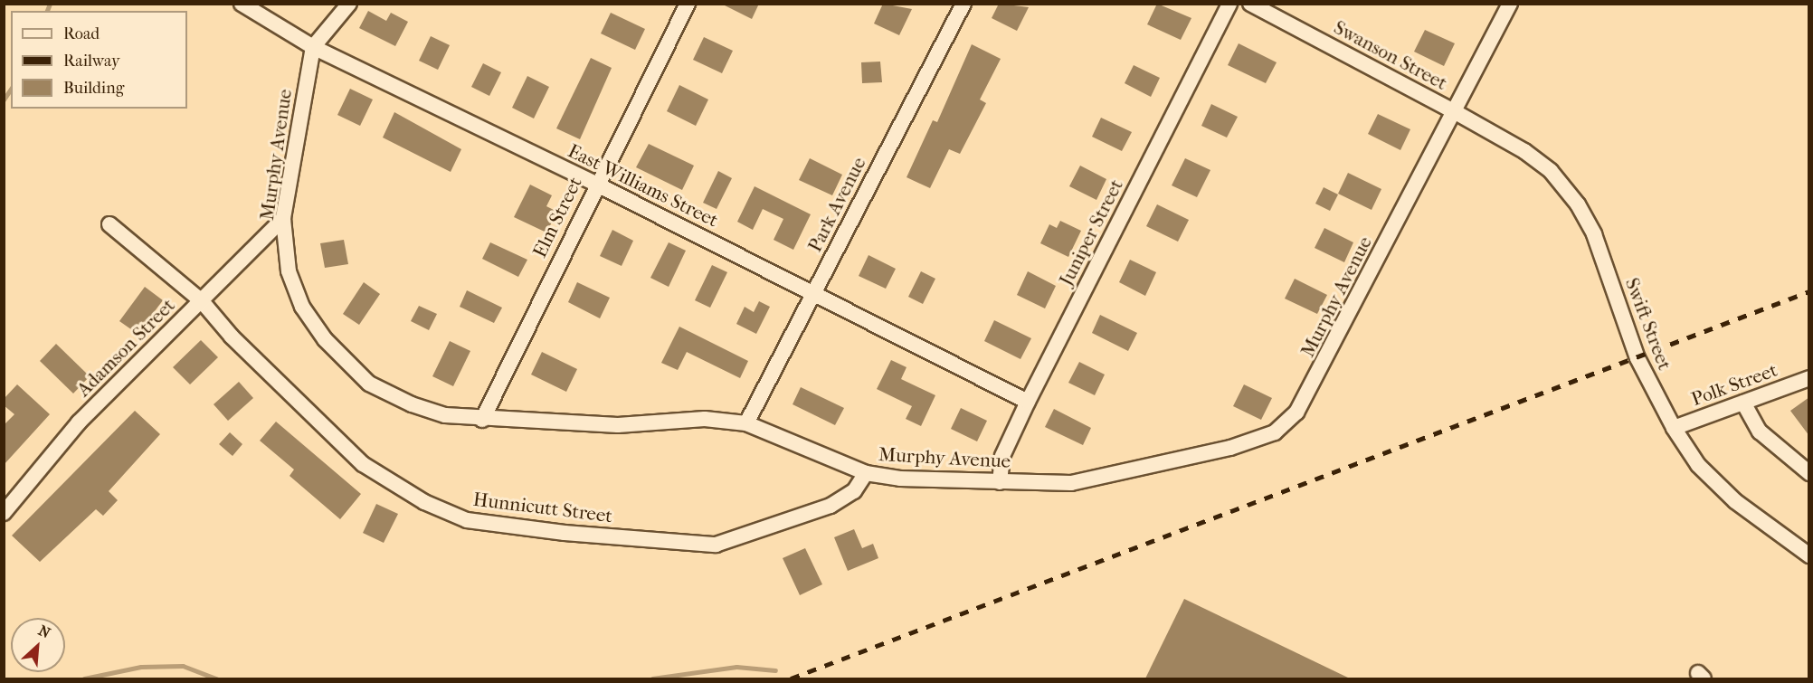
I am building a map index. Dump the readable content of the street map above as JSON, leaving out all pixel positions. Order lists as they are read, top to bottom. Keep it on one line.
{"streets":{"street":["Swanson Street","Murphy Avenue","East Williams Street","Park Avenue","Elm Street","Juniper Street","Swift Street","Adamson Street","Polk Street","Hunnicutt Street"]},"crossings":[["Swanson Street","Murphy Avenue"],["Swanson Street","Swift Street"],["Murphy Avenue","East Williams Street"],["Murphy Avenue","Park Avenue"],["Murphy Avenue","Elm Street"],["Murphy Avenue","Juniper Street"],["Murphy Avenue","Swift Street"],["Murphy Avenue","Adamson Street"],["Murphy Avenue","Hunnicutt Street"],["East Williams Street","Park Avenue"],["East Williams Street","Elm Street"],["East Williams Street","Juniper Street"],["Swift Street","Polk Street"],["Adamson Street","Hunnicutt Street"]],"legend":["Road","Railway","Building"],"north":"top right"}
